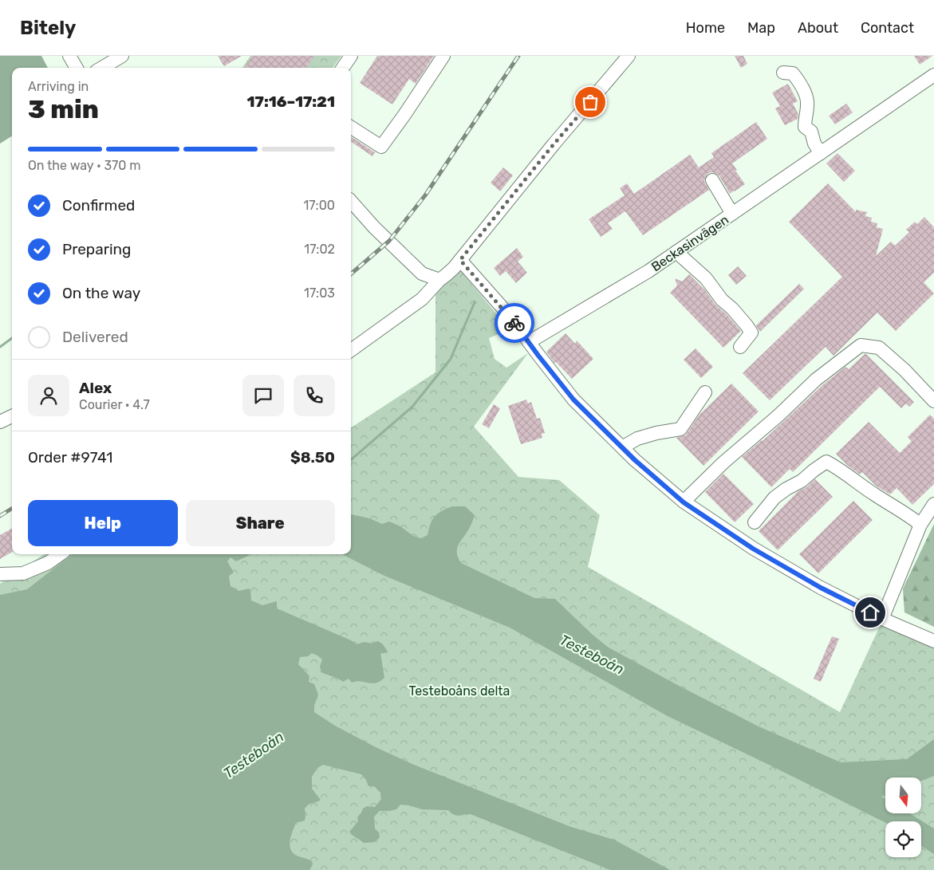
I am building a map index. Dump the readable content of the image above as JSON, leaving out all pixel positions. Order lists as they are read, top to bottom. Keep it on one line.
{"streets":{"street":["Beckasinvägen"]},"water":["Testeboån"],"parks":["Testeboåns delta"],"north":"bottom","page":{"header":"Bitely","nav":["Home","Map","About","Contact"],"heading":["3 min","Arriving in","17:16–17:21"],"panel":["Alex","Courier · 4.7","Order #9741","$8.50"],"bar":"On the way · 370 m","list":[["Confirmed","17:00"],["Preparing","17:02"],["On the way","17:03"],"Delivered"],"buttons":["Help","Share"]}}
